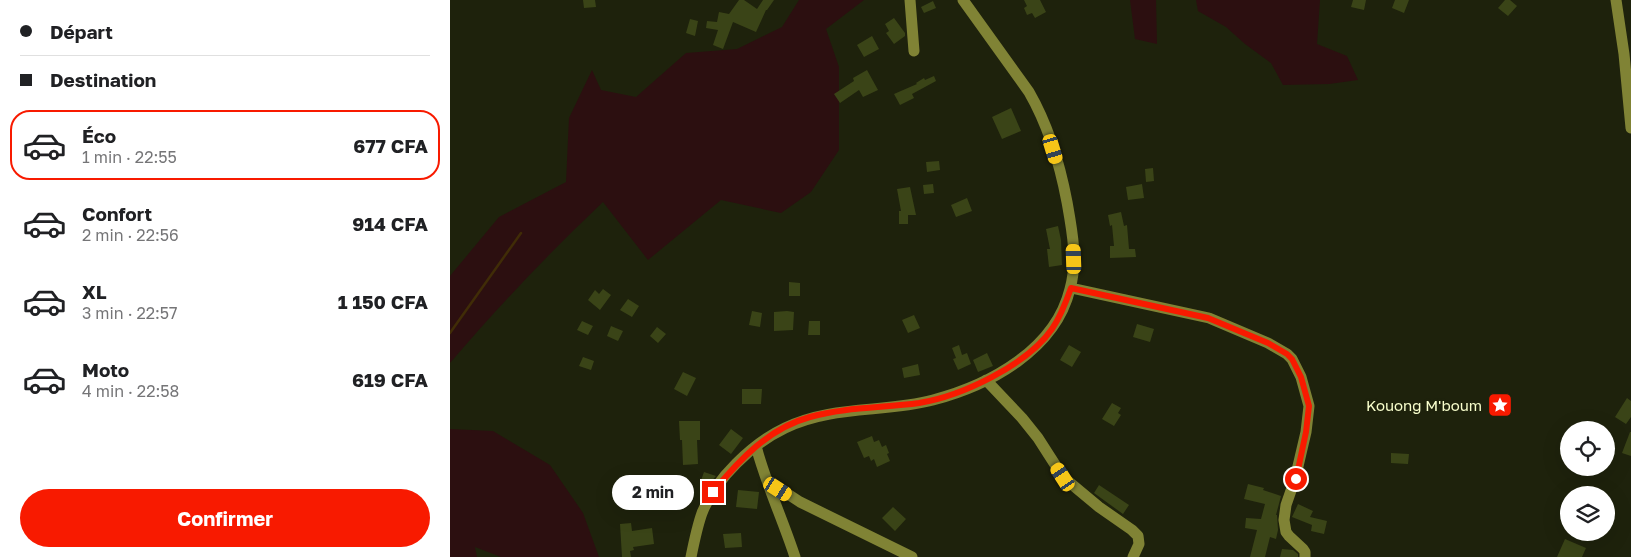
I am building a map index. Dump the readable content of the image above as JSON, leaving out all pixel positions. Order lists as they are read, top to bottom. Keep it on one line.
{"places":{"place":["Kouong M'boum"]},"page":{"banner":["Départ","Destination"],"list":[{"name":"Éco","note":"1 min · 22:55","value":"677 CFA"},{"name":"Confort","note":"2 min · 22:56","value":"914 CFA"},{"name":"XL","note":"3 min · 22:57","value":"1 150 CFA"},{"name":"Moto","note":"4 min · 22:58","value":"619 CFA"}],"bubble":"2 min","buttons":"Confirmer"}}
